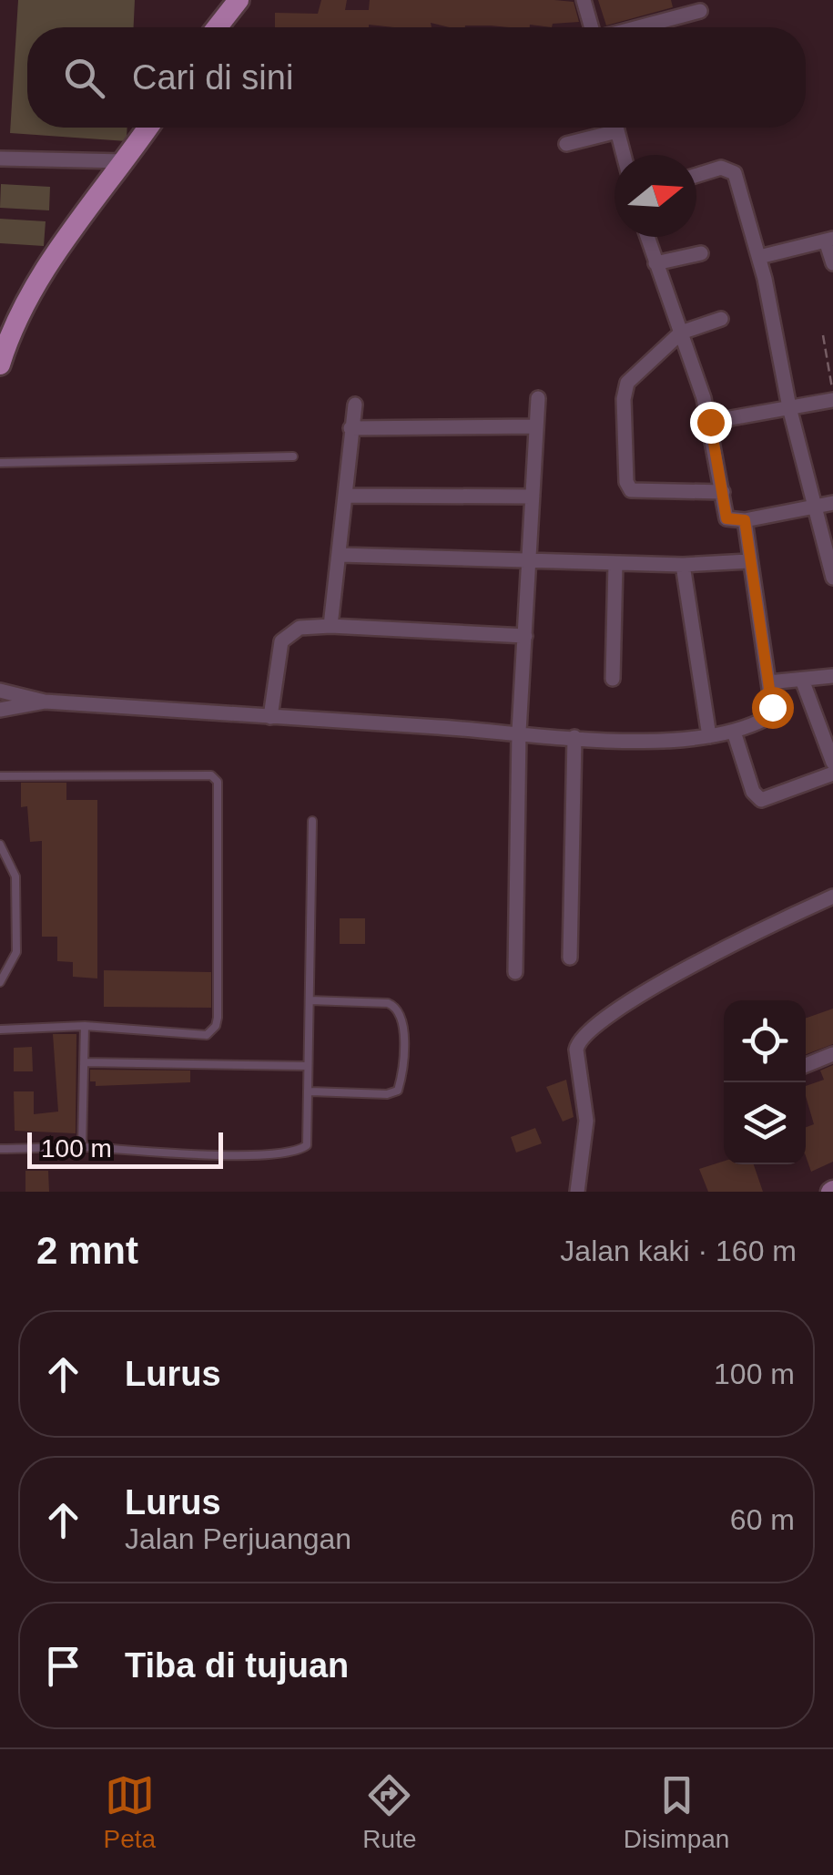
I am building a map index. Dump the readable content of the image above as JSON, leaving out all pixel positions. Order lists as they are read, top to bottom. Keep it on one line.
{"scale_bar":"100 m","north":"right","page":{"search":"Cari di sini","scale":"100 m","heading":["2 mnt","Jalan kaki · 160 m"],"list":[["Lurus","100 m"],["Lurus","Jalan Perjuangan","60 m"],"Tiba di tujuan"],"nav":["Peta","Rute","Disimpan"]}}
